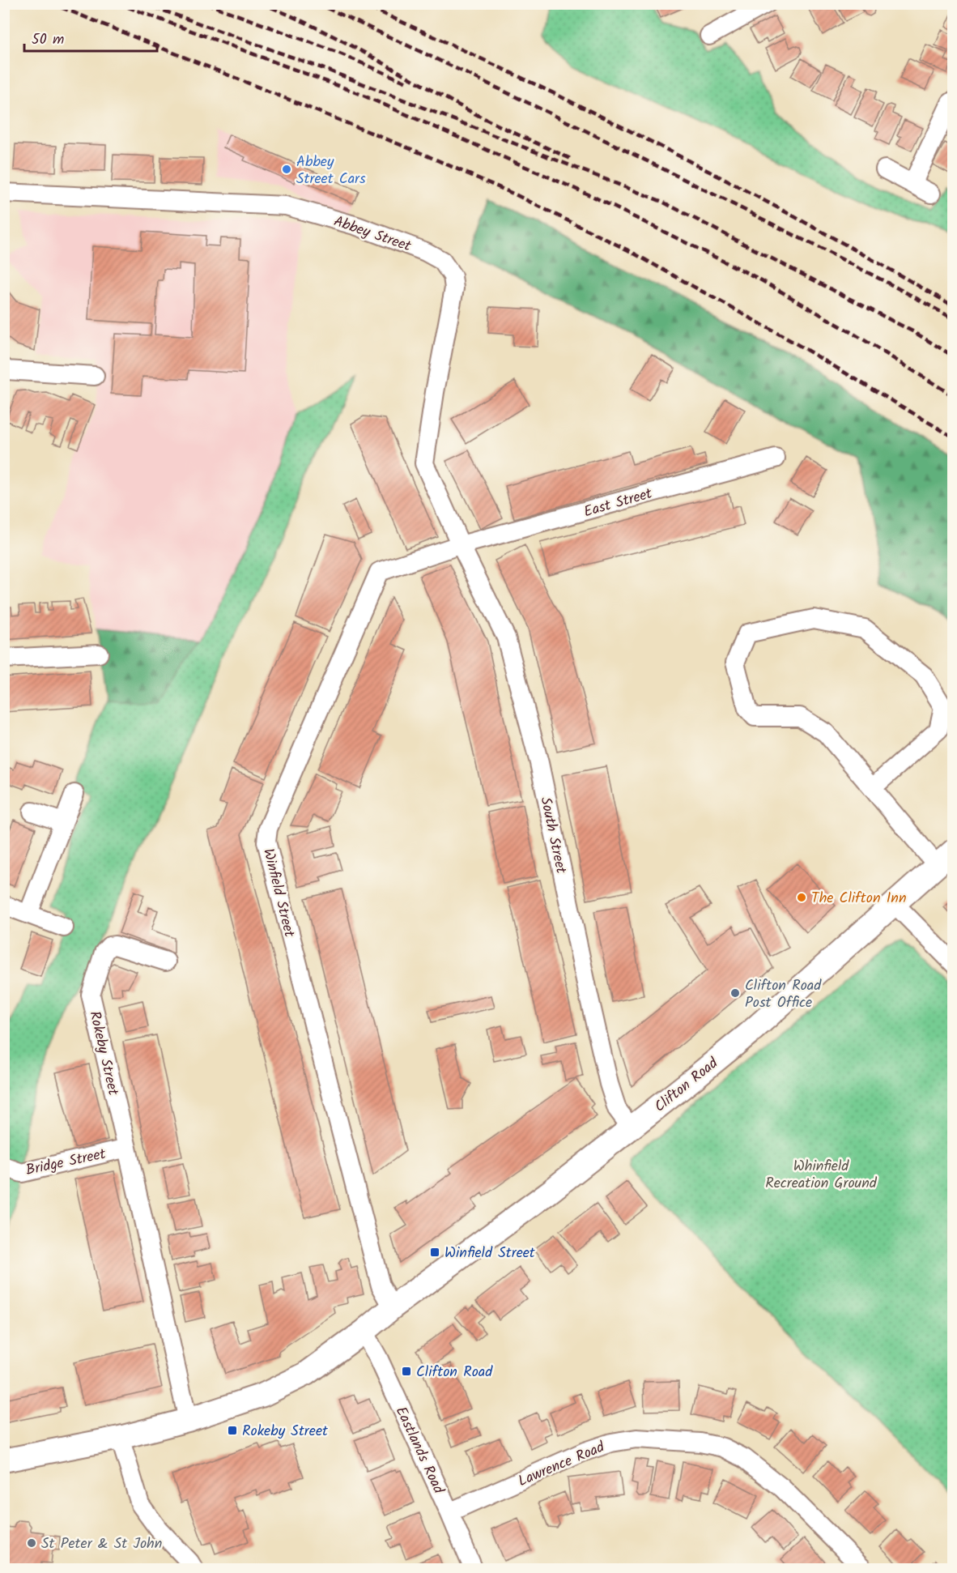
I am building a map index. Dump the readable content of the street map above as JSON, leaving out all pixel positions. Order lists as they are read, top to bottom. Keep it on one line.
{"streets":{"street":["Abbey Street","East Street","South Street","Winfield Street","Rokeby Street","Clifton Road","Bridge Street","Eastlands Road","Lawrence Road"]},"crossings":[["Abbey Street","East Street"],["Abbey Street","South Street"],["Abbey Street","Winfield Street"],["East Street","South Street"],["East Street","Winfield Street"],["South Street","Winfield Street"],["South Street","Clifton Road"],["Winfield Street","Clifton Road"],["Rokeby Street","Clifton Road"],["Rokeby Street","Bridge Street"],["Clifton Road","Eastlands Road"],["Eastlands Road","Lawrence Road"]],"parks":["Whinfield Recreation Ground"],"places":{"other":["Abbey Street Cars","The Clifton Inn","Clifton Road Post Office","St Peter & St John"],"transit":["Winfield Street","Clifton Road","Rokeby Street"]},"scale_bar":"50 m"}
